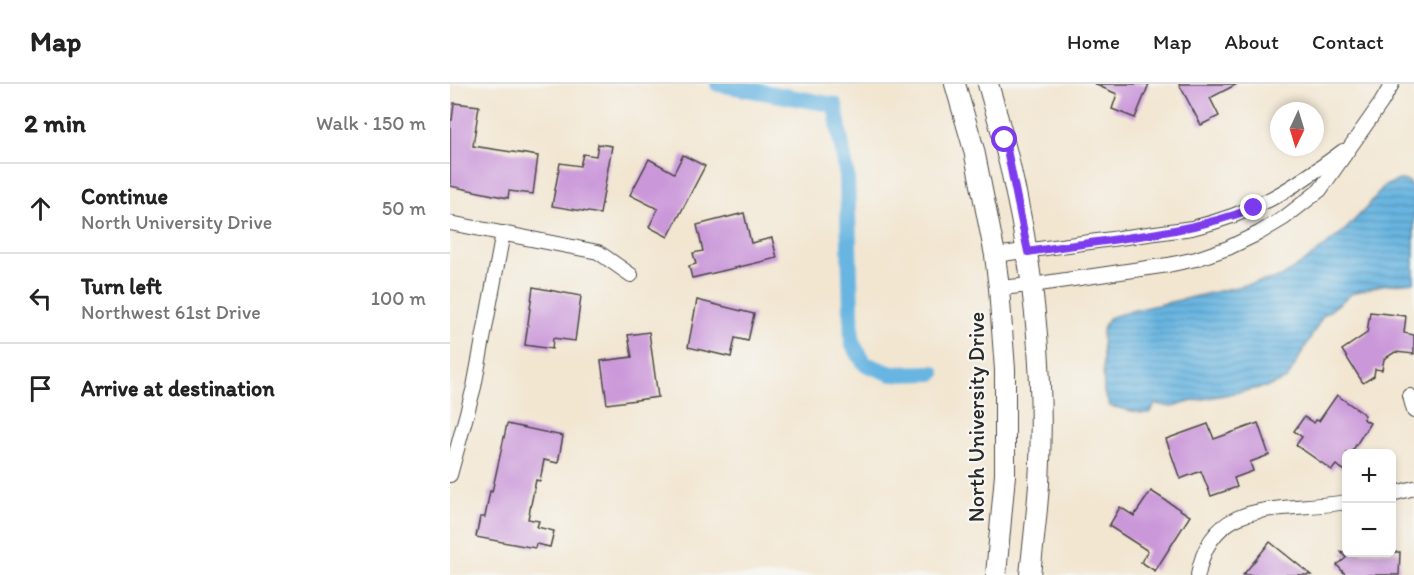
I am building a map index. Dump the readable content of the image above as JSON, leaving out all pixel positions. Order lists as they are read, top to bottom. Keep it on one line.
{"streets":{"main road":["North University Drive"]},"north":"bottom","page":{"header":"Map","nav":["Home","Map","About","Contact"],"heading":["2 min","Walk · 150 m"],"list":[["Continue","North University Drive","50 m"],["Turn left","Northwest 61st Drive","100 m"],"Arrive at destination"],"map_buttons":["+","−"]}}
